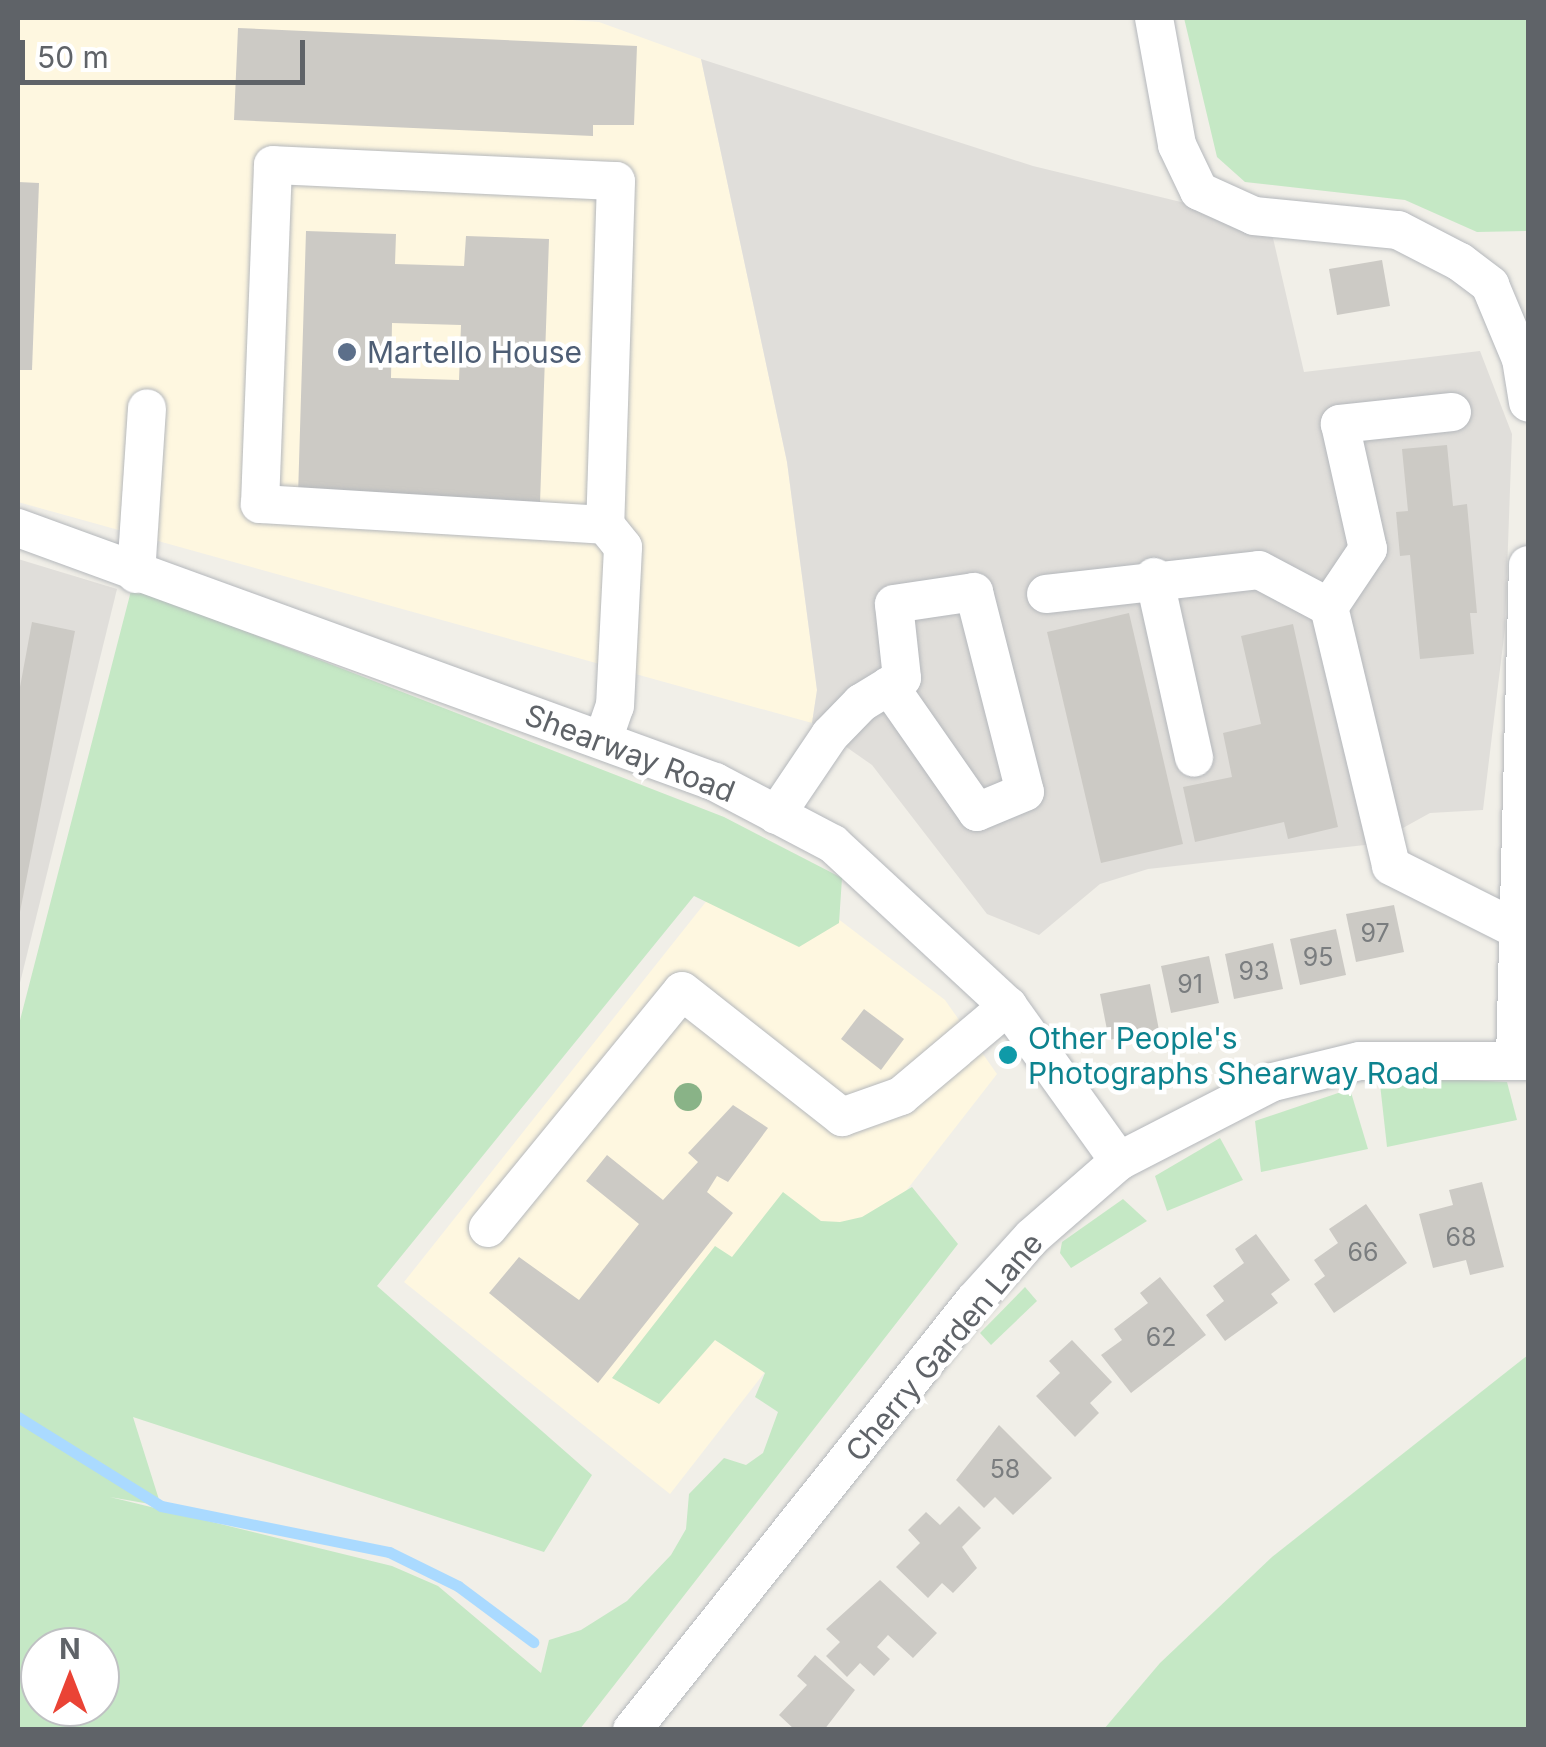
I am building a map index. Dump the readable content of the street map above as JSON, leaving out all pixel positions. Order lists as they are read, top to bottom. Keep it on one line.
{"streets":{"street":["Shearway Road","Cherry Garden Lane"]},"crossings":[["Shearway Road","Cherry Garden Lane"]],"places":["Martello House","Other People's Photographs Shearway Road"],"house_numbers":["97","95","93","91","68","66","62","58"],"scale_bar":"50 m","north":"top"}
